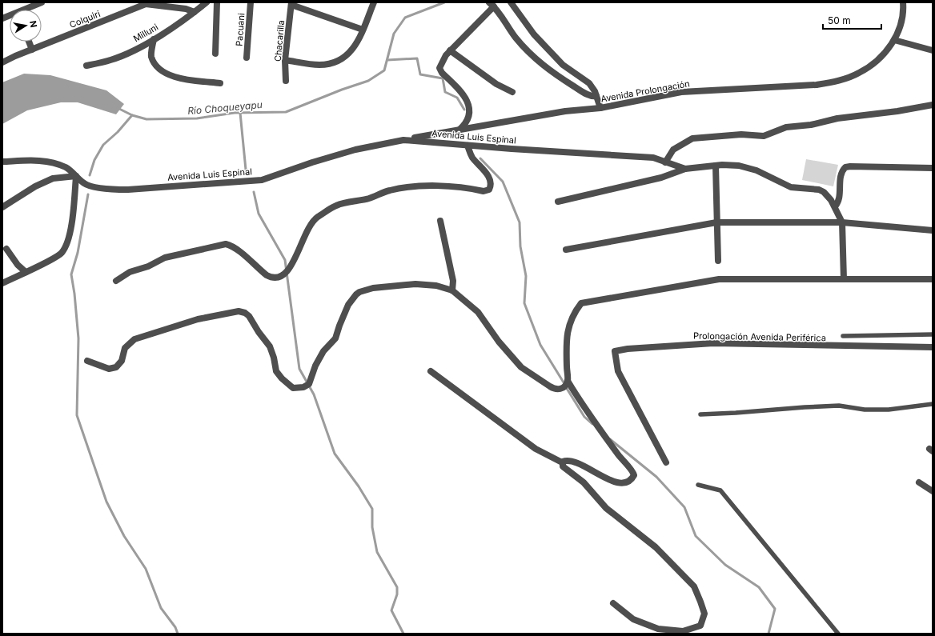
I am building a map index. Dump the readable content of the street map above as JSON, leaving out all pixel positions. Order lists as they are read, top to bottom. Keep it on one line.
{"streets":{"street":["Colquiri","Pacuani","Milluni","Chacarilla","Avenida Prolongación","Avenida Luis Espinal","Prolongación Avenida Periférica"]},"crossings":[["Colquiri","Milluni"],["Avenida Prolongación","Avenida Luis Espinal"]],"water":["Río Choqueyapu"],"scale_bar":"50 m","north":"right"}
